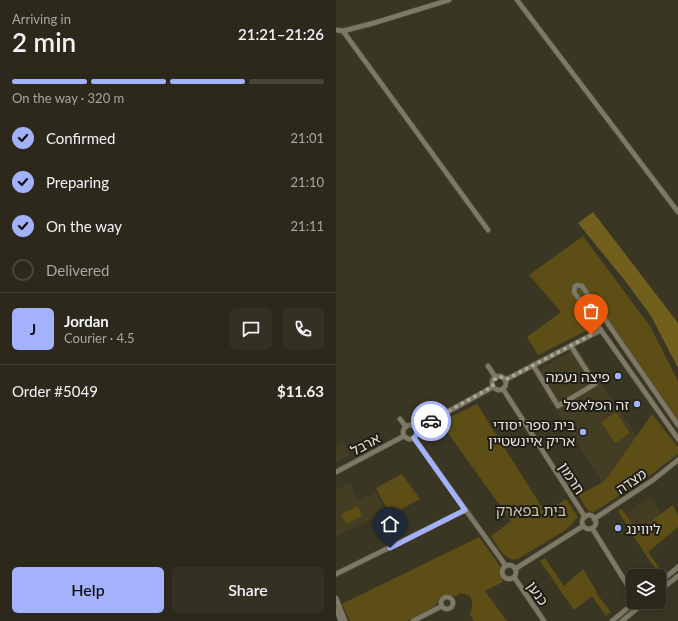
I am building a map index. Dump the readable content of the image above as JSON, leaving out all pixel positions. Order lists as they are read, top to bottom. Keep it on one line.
{"streets":{"street":["ארבל","חרמון","מצדה","כנען"]},"crossings":[["חרמון","מצדה"]],"districts":["בית בפארק"],"places":["פיצה נעמה","זה הפלאפל","בית ספר יסודי אריק איינשטיין","ליווינג"],"page":{"heading":["2 min","Arriving in","21:21–21:26"],"panel":["Jordan","Courier · 4.5","Order #5049","$11.63"],"bar":"On the way · 320 m","list":[["Confirmed","21:01"],["Preparing","21:10"],["On the way","21:11"],"Delivered"],"round":"J","buttons":["Help","Share"]}}
